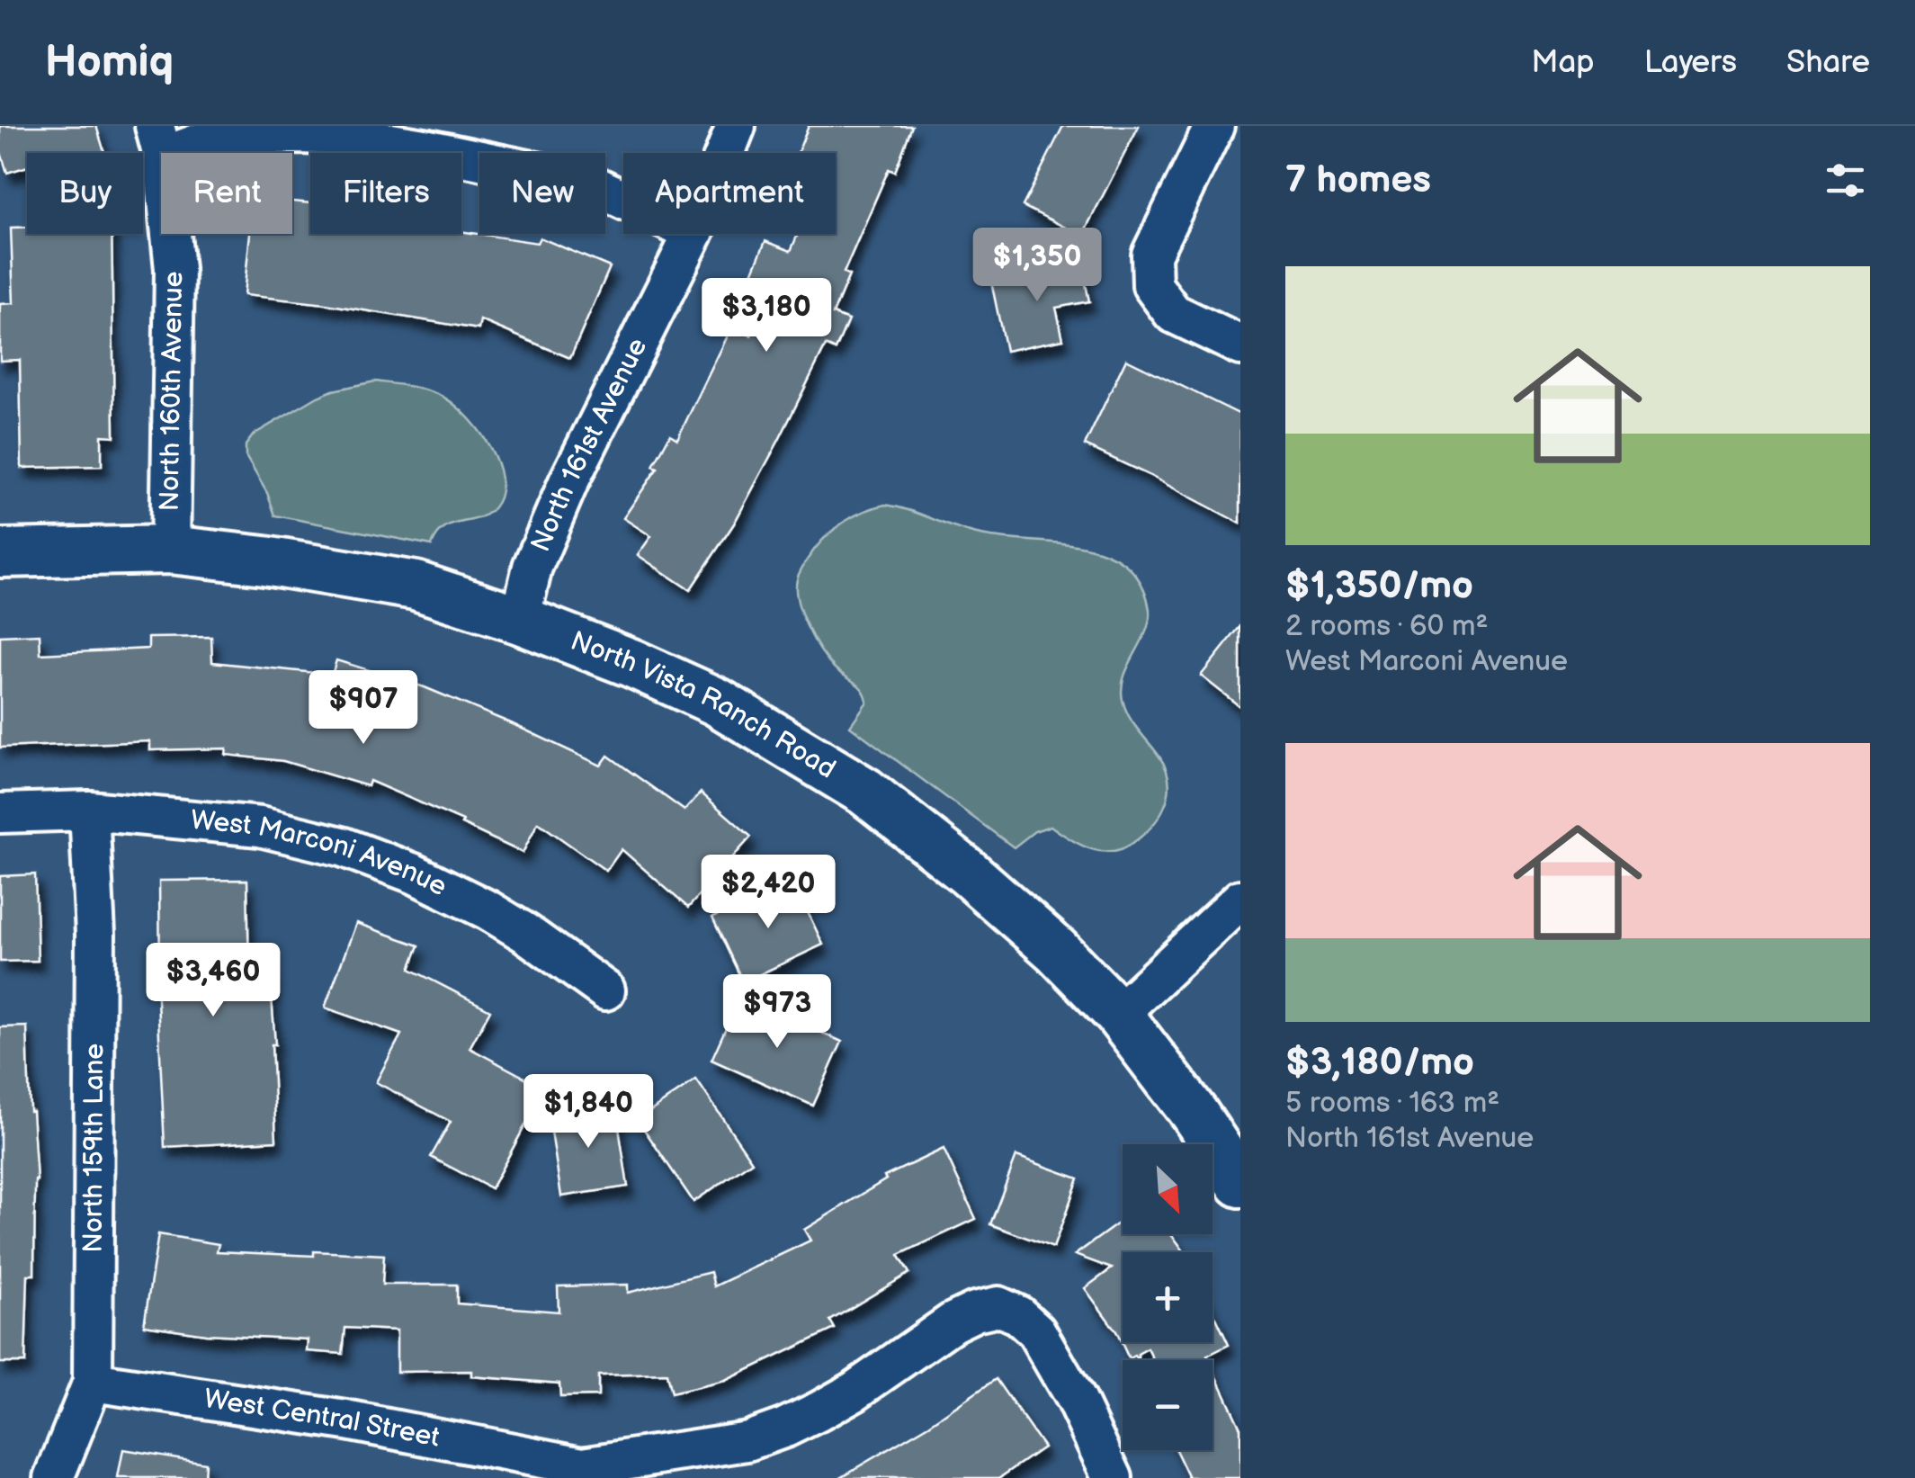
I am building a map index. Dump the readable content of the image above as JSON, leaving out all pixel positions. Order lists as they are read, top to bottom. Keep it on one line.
{"streets":{"street":["North 160th Avenue","North 161st Avenue","North Vista Ranch Road","West Marconi Avenue","North 159th Lane","West Central Street"]},"crossings":[["North 160th Avenue","North Vista Ranch Road"],["North 161st Avenue","North Vista Ranch Road"],["West Marconi Avenue","North 159th Lane"],["North 159th Lane","West Central Street"]],"north":"bottom right","page":{"header":"Homiq","nav":["Map","Layers","Share"],"heading":"7 homes","chip":["Buy","Rent","Filters","New","Apartment"],"price":["$1,350","$3,180","$907","$2,420","$3,460","$973","$1,840"],"list":[{"name":"$1,350/mo","note":"2 rooms · 60 m² · West Marconi Avenue"},{"name":"$3,180/mo","note":"5 rooms · 163 m² · North 161st Avenue"}],"map_buttons":["+","−"]}}
